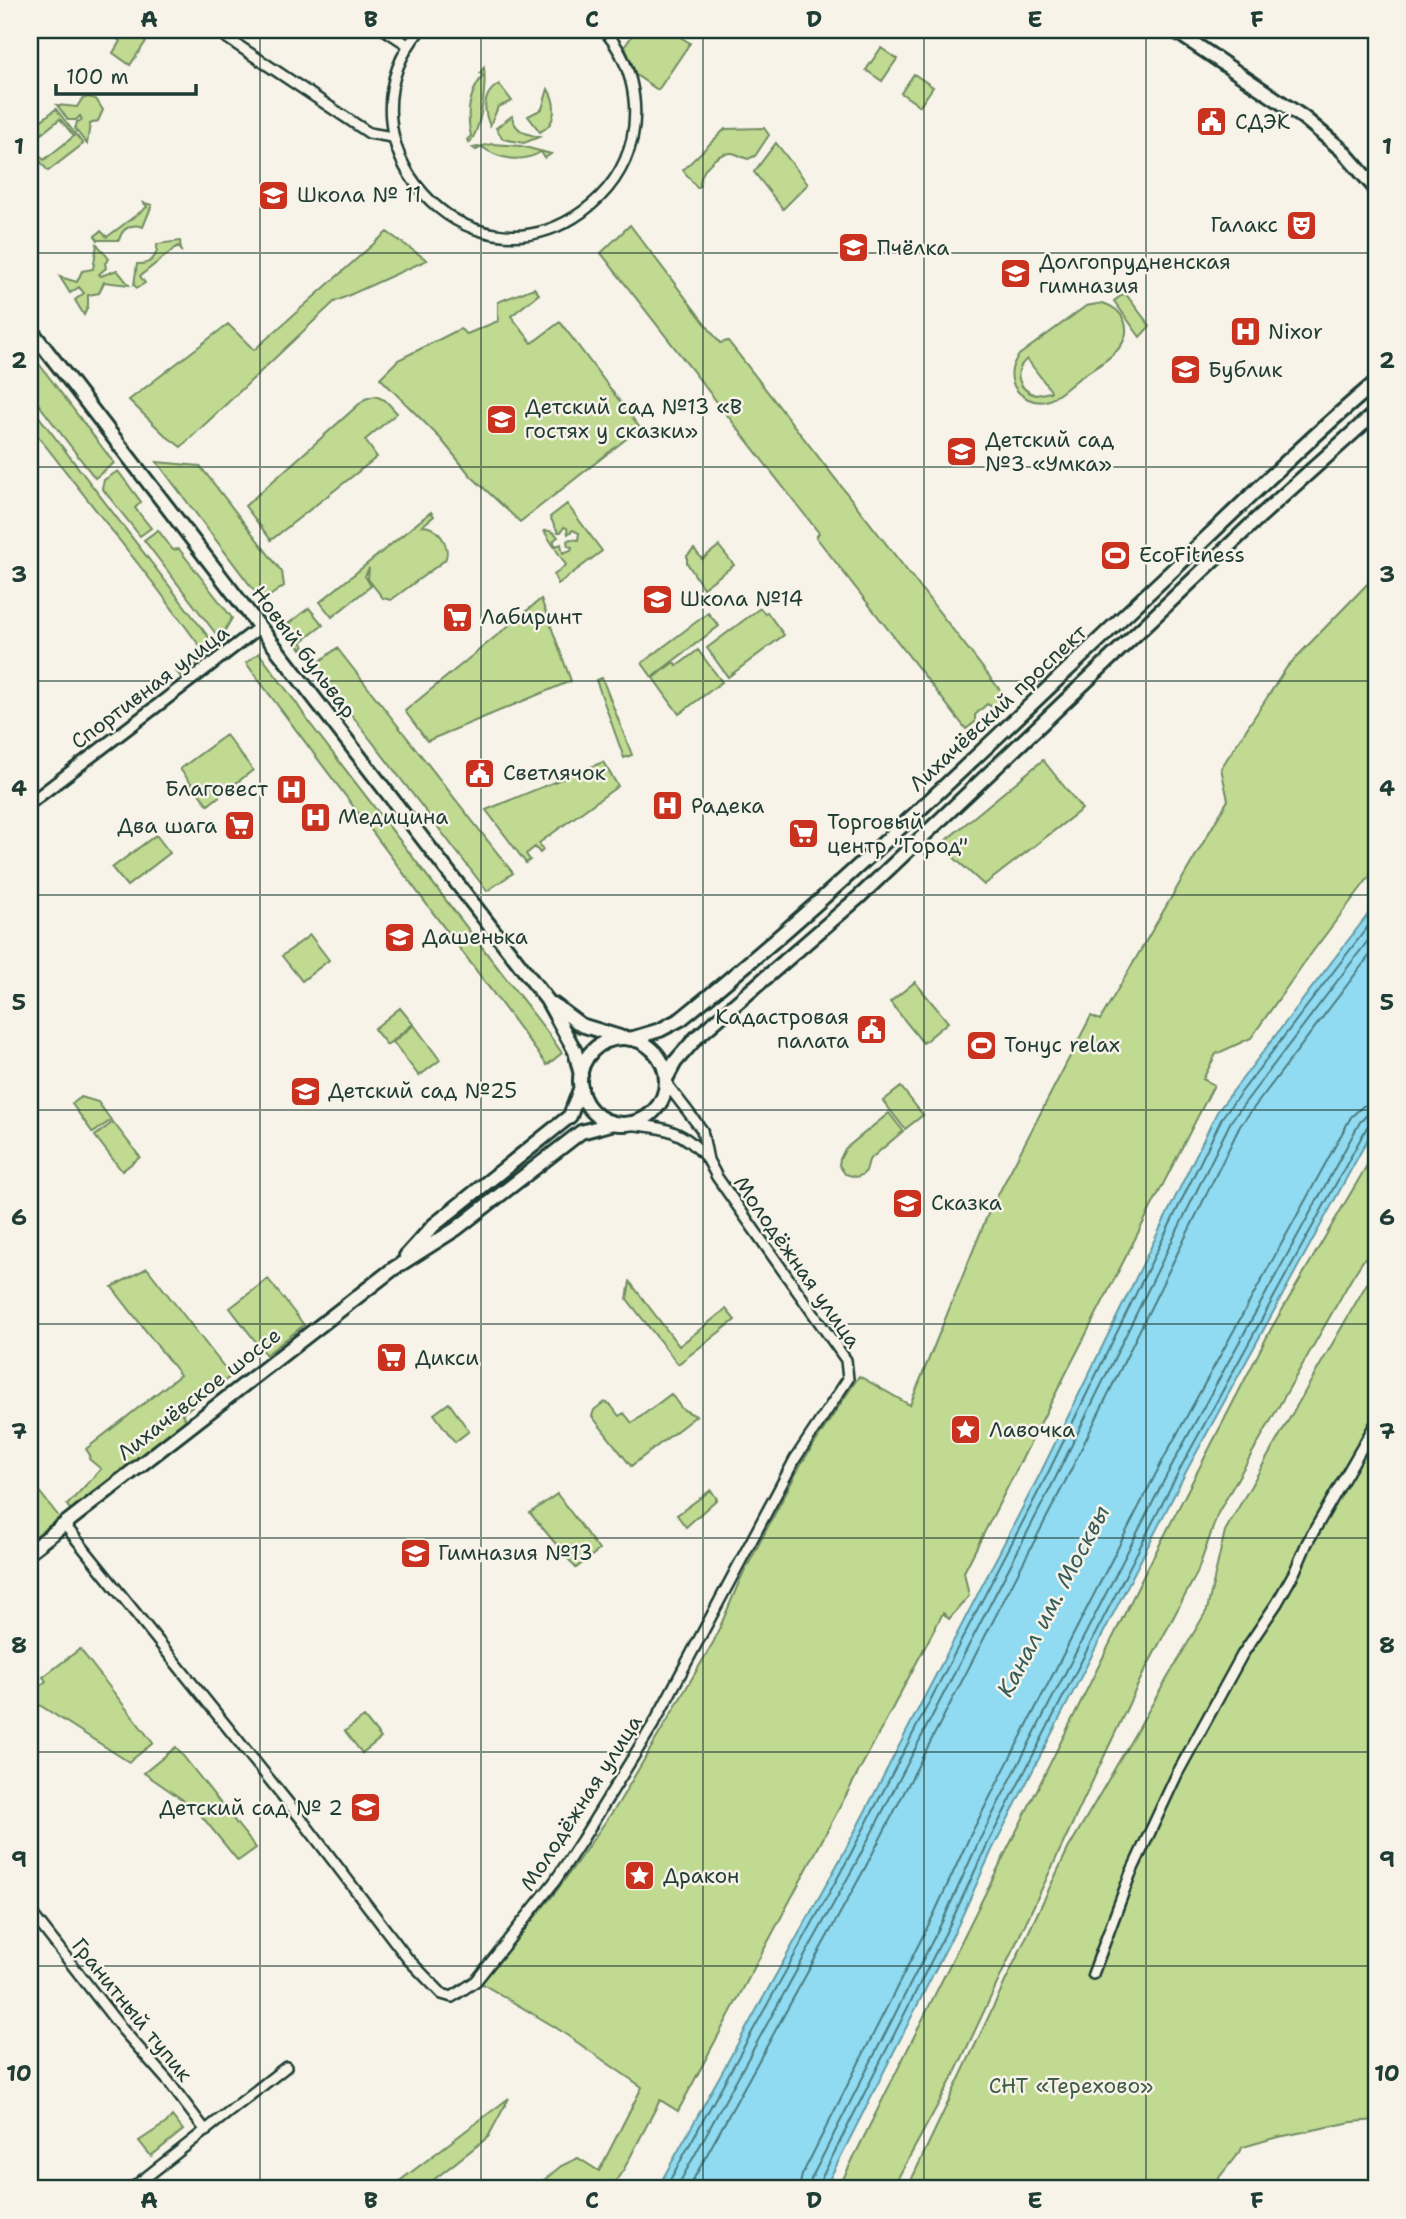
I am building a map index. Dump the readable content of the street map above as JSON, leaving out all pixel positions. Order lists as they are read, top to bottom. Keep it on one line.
{"streets":{"main road":["Новый бульвар","Лихачёвский проспект","Лихачёвское шоссе"],"street":["Спортивная улица","Молодёжная улица","Гранитный тупик"]},"crossings":[["Новый бульвар","Спортивная улица"],["Новый бульвар","Лихачёвский проспект"],["Новый бульвар","Молодёжная улица"],["Новый бульвар","Лихачёвское шоссе"],["Лихачёвский проспект","Молодёжная улица"],["Лихачёвский проспект","Лихачёвское шоссе"],["Молодёжная улица","Лихачёвское шоссе"]],"water":["Канал им. Москвы"],"parks":["СНТ «Терехово»"],"places":{"public building":["СДЭК","Светлячок","Кадастровая палата"],"school or university":["Школа № 11","Пчёлка","Долгопрудненская гимназия","Бублик","Детский сад №13 «В гостях у сказки»","Детский сад №3 «Умка»","Школа №14","Дашенька","Детский сад №25","Сказка","Гимназия №13","Детский сад № 2"],"theatre":["Галакс"],"hospital":["Nixor","Благовест","Радека","Медицина"],"sports":["EcoFitness","Тонус relax"],"supermarket":["Лабиринт","Два шага","Торговый центр \"Город\"","Дикси"],"place":["Лавочка","Дракон"]},"scale_bar":"100 m","grid":{"columns":["A","B","C","D","E","F"],"rows":["1","2","3","4","5","6","7","8","9","10"]}}
